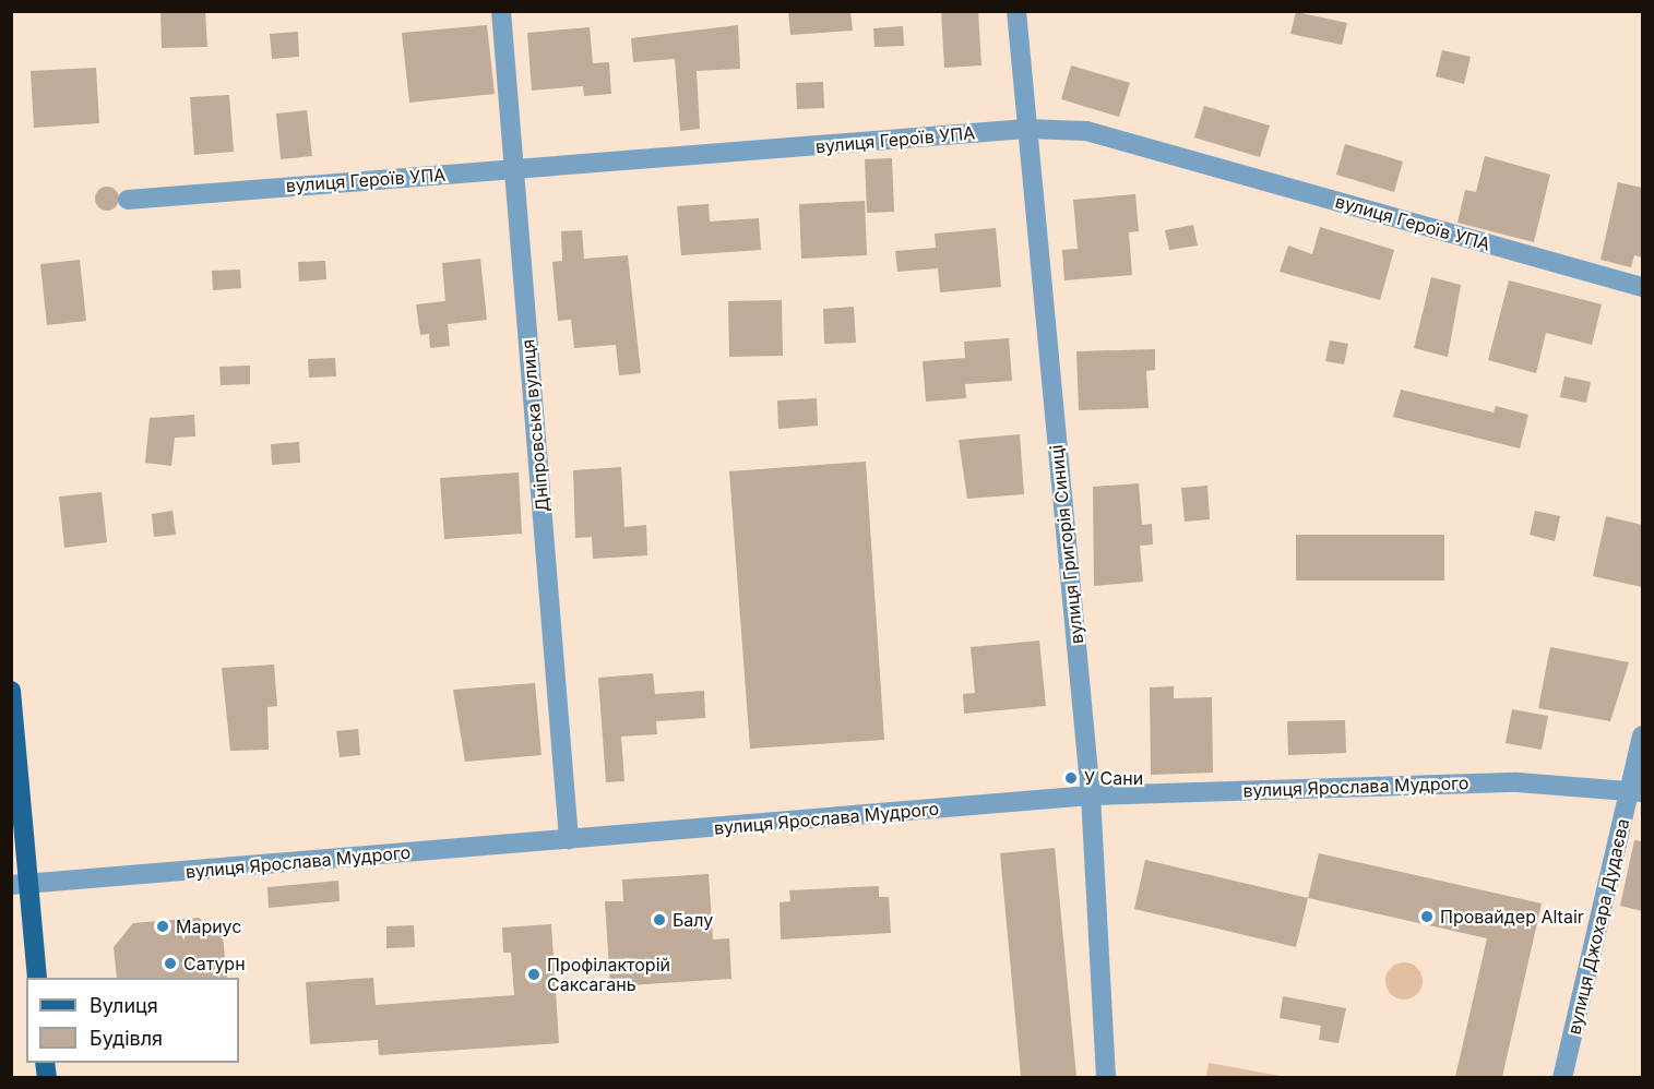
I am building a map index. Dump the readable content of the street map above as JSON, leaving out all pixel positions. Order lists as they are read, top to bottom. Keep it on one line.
{"streets":{"street":["вулиця Героїв УПА","Дніпровська вулиця","вулиця Григорія Синиці","вулиця Ярослава Мудрого","вулиця Джохара Дудаєва"]},"crossings":[["вулиця Героїв УПА","Дніпровська вулиця"],["вулиця Героїв УПА","вулиця Григорія Синиці"],["Дніпровська вулиця","вулиця Ярослава Мудрого"],["вулиця Григорія Синиці","вулиця Ярослава Мудрого"],["вулиця Ярослава Мудрого","вулиця Джохара Дудаєва"]],"places":["У Сани","Провайдер Altair","Балу","Мариус","Сатурн","Профілакторій Саксагань"],"legend":["Вулиця","Будівля"]}
